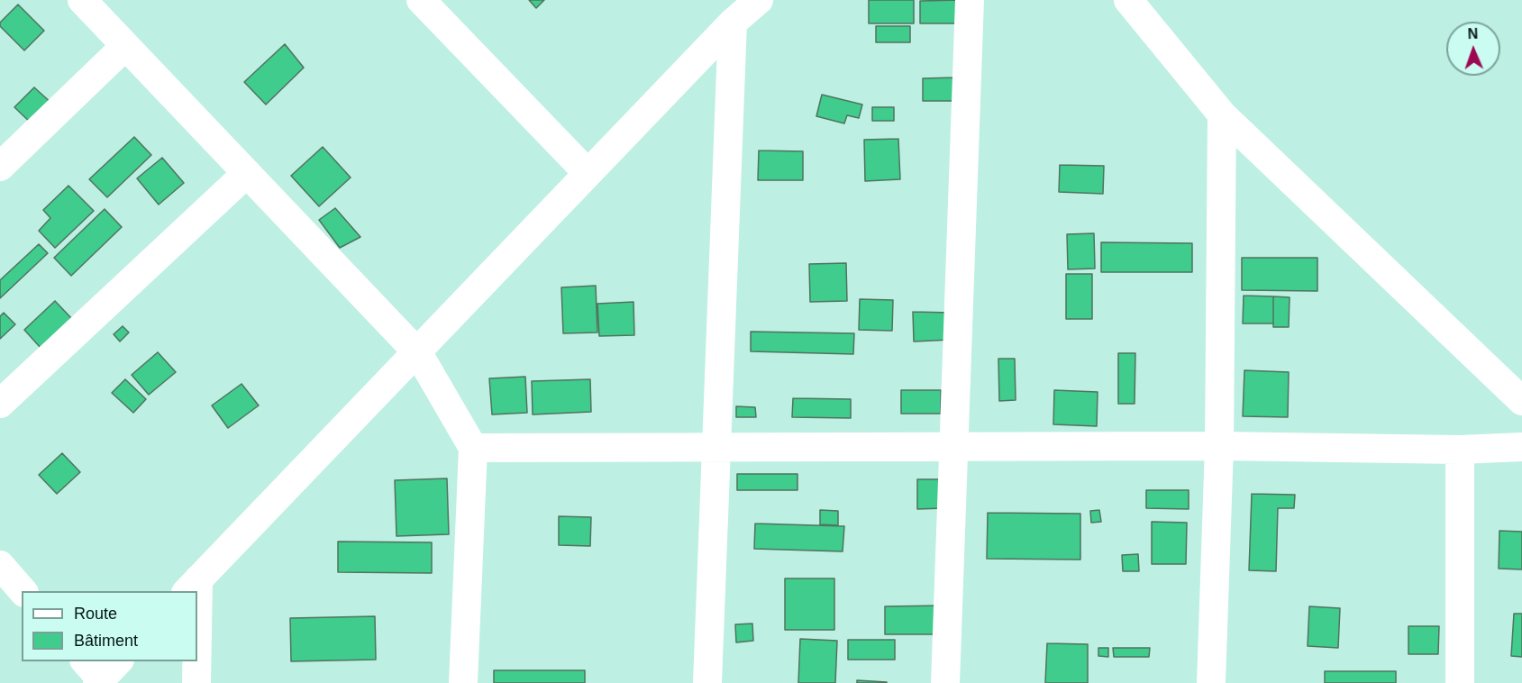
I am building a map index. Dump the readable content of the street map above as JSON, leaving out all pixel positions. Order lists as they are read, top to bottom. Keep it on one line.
{"legend":["Route","Bâtiment"],"north":"top"}
